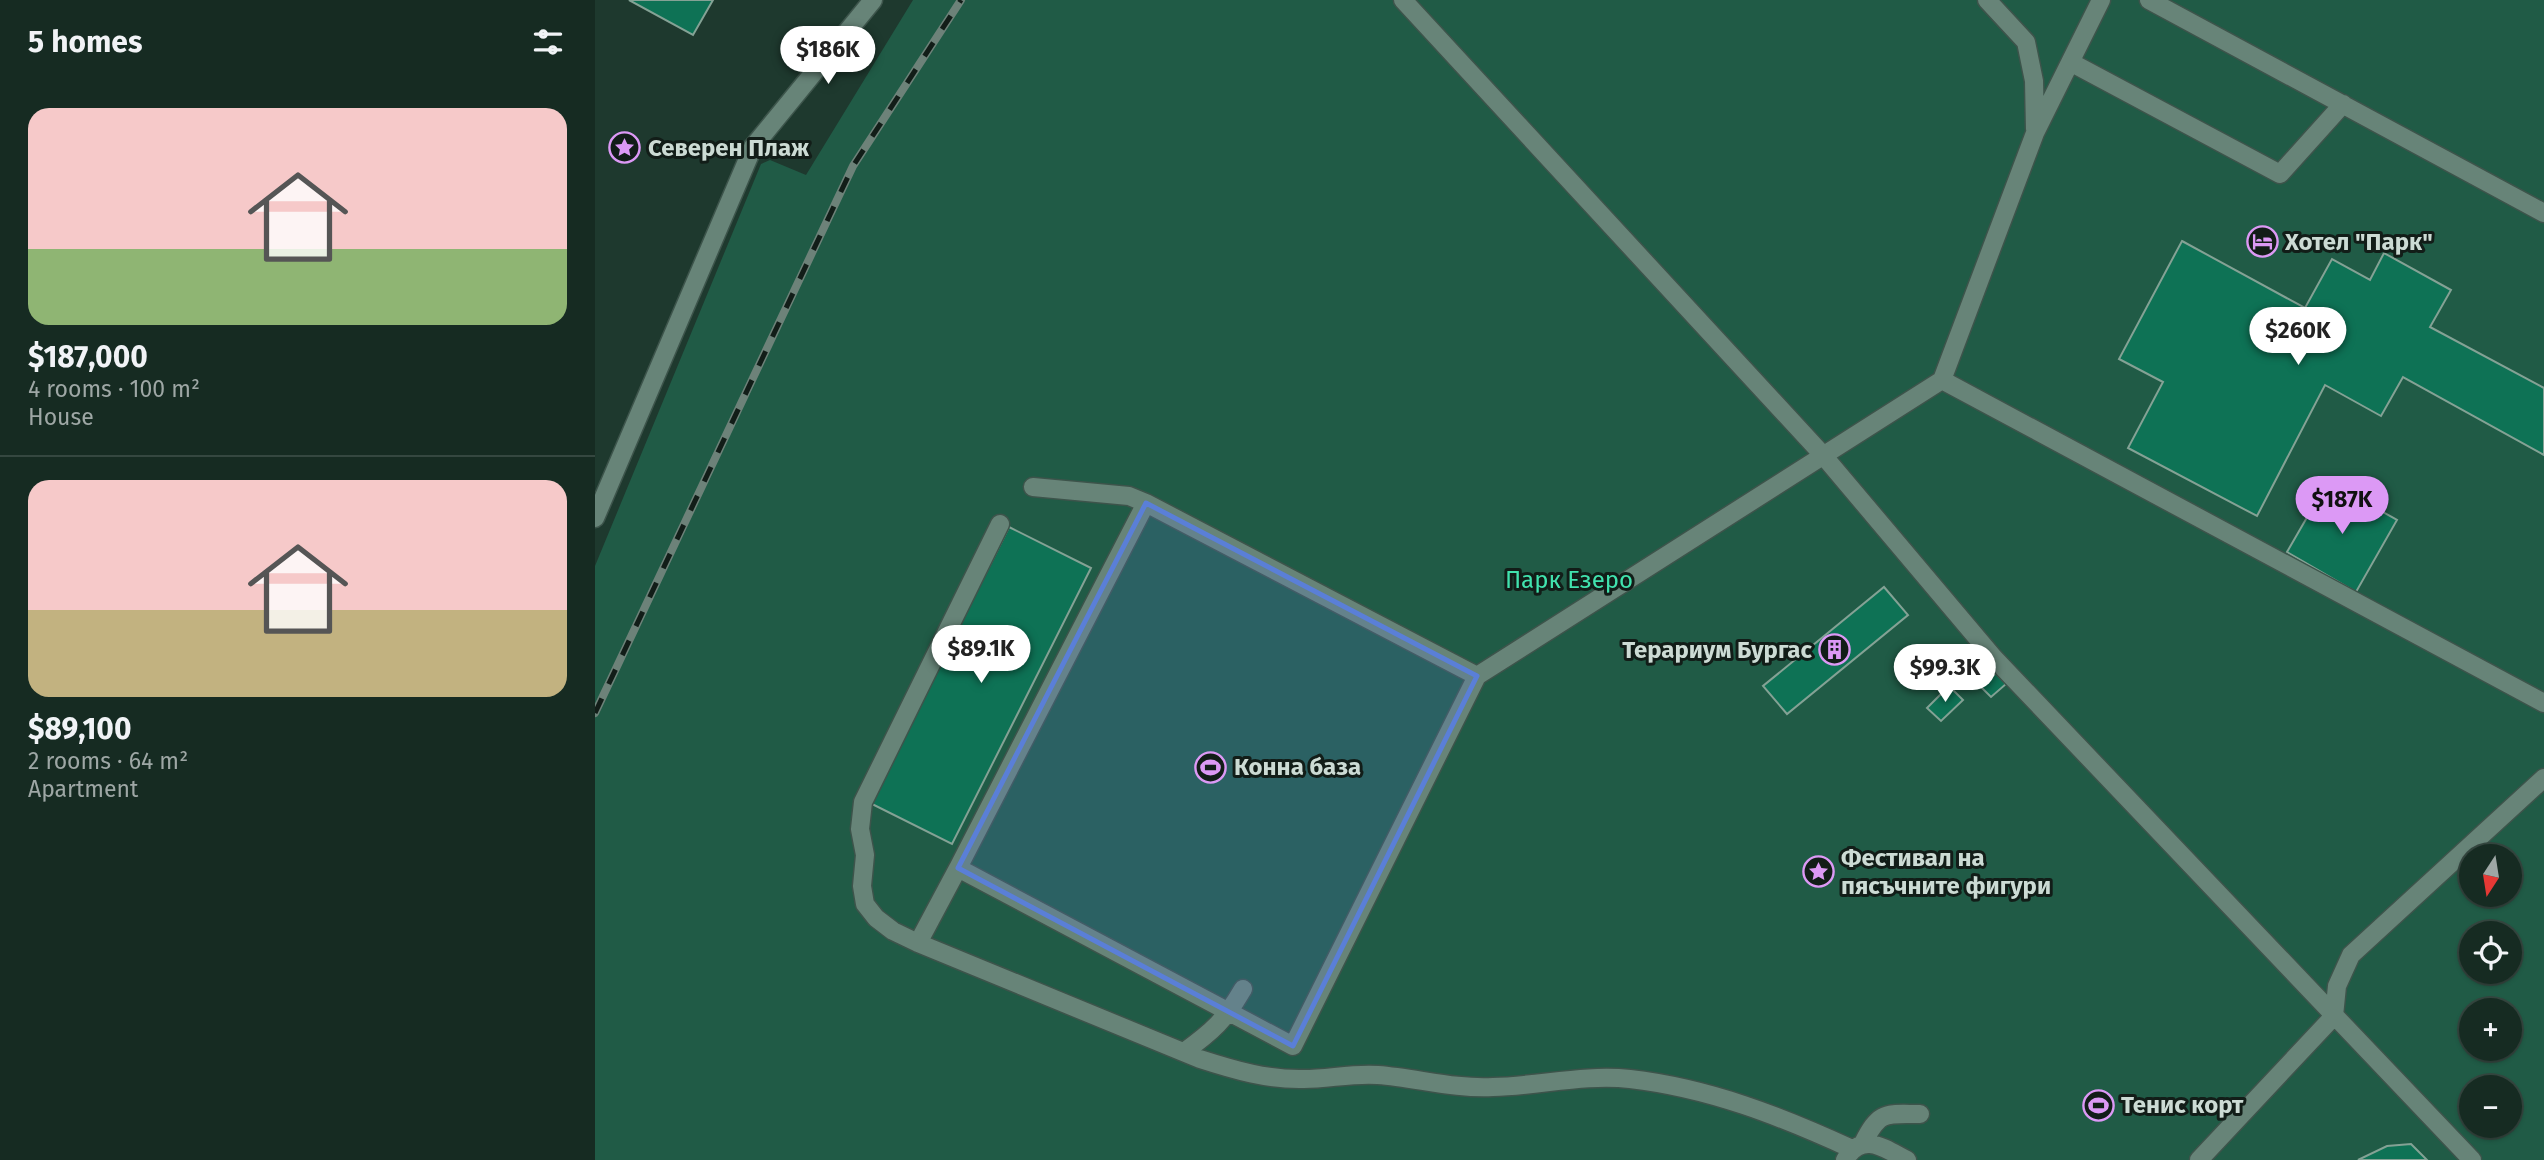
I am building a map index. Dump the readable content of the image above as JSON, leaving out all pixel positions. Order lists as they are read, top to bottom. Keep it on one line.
{"parks":["Парк Езеро"],"places":{"place":["Северен Плаж","Фестивал на пясъчните фигури"],"hotel":["Хотел \"Парк\""],"building":["Терариум Бургас"],"sports":["Конна база","Тенис корт"]},"north":"bottom","page":{"heading":"5 homes","price":["$186K","$260K","$187K","$89.1K","$99.3K"],"list":[{"name":"$187,000","note":"4 rooms · 100 m² · House"},{"name":"$89,100","note":"2 rooms · 64 m² · Apartment"}],"map_buttons":["+","−"]}}
